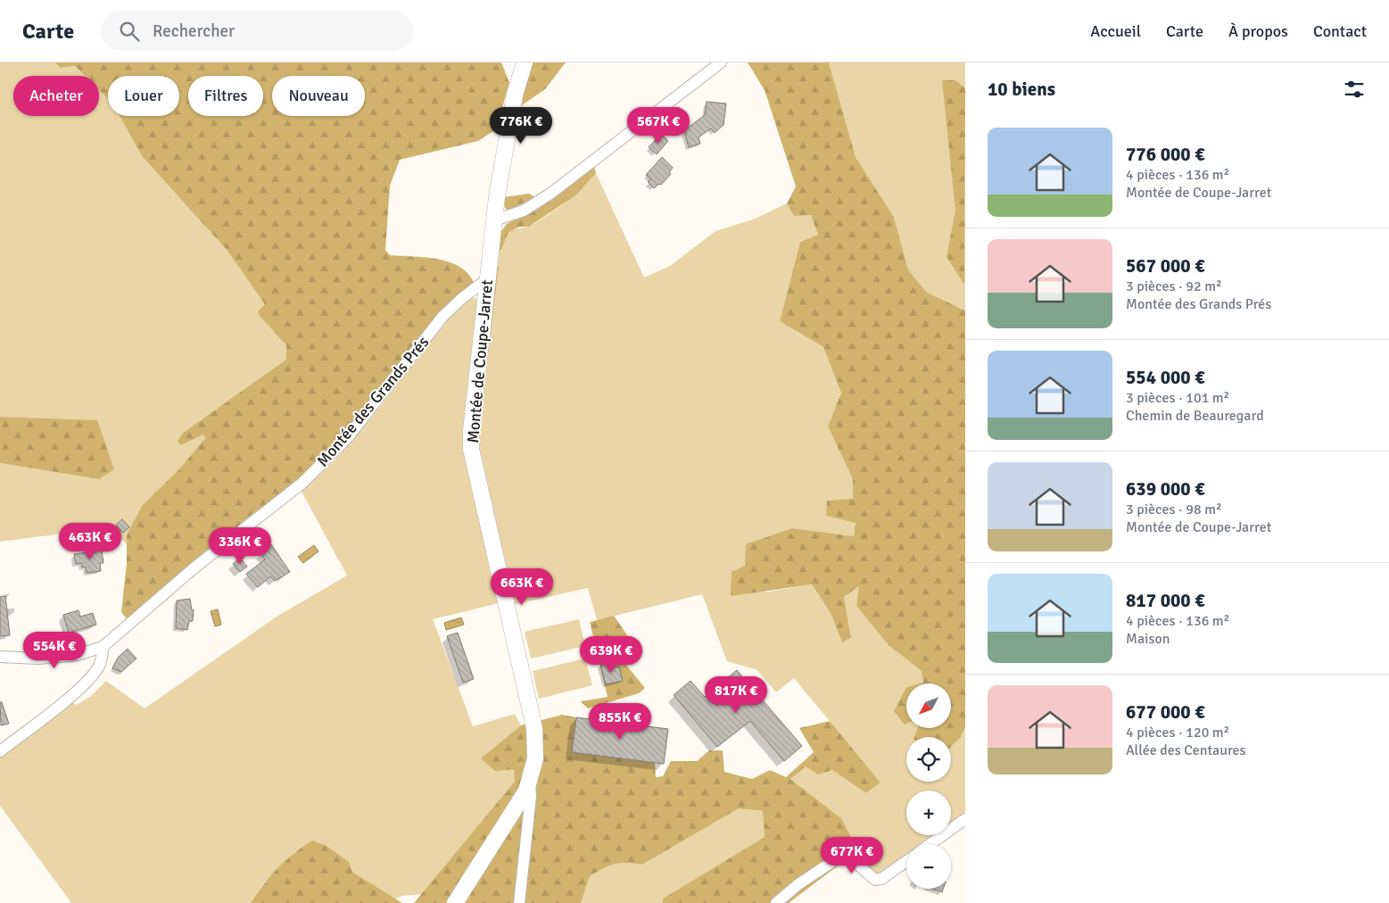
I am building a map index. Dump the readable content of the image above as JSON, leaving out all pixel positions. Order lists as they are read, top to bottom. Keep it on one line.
{"streets":{"main road":["Montée de Coupe-Jarret"],"street":["Montée des Grands Prés"]},"crossings":[["Montée de Coupe-Jarret","Montée des Grands Prés"]],"north":"bottom left","page":{"header":"Carte","search":"Rechercher","nav":["Accueil","Carte","À propos","Contact"],"heading":"10 biens","chip":["Acheter","Louer","Filtres","Nouveau"],"price":["776K €","567K €","463K €","336K €","663K €","554K €","639K €","817K €","855K €","677K €"],"list":[{"name":"776 000 €","note":"4 pièces · 136 m² · Montée de Coupe-Jarret"},{"name":"567 000 €","note":"3 pièces · 92 m² · Montée des Grands Prés"},{"name":"554 000 €","note":"3 pièces · 101 m² · Chemin de Beauregard"},{"name":"639 000 €","note":"3 pièces · 98 m² · Montée de Coupe-Jarret"},{"name":"817 000 €","note":"4 pièces · 136 m² · Maison"},{"name":"677 000 €","note":"4 pièces · 120 m² · Allée des Centaures"}],"map_buttons":["+","−"]}}
